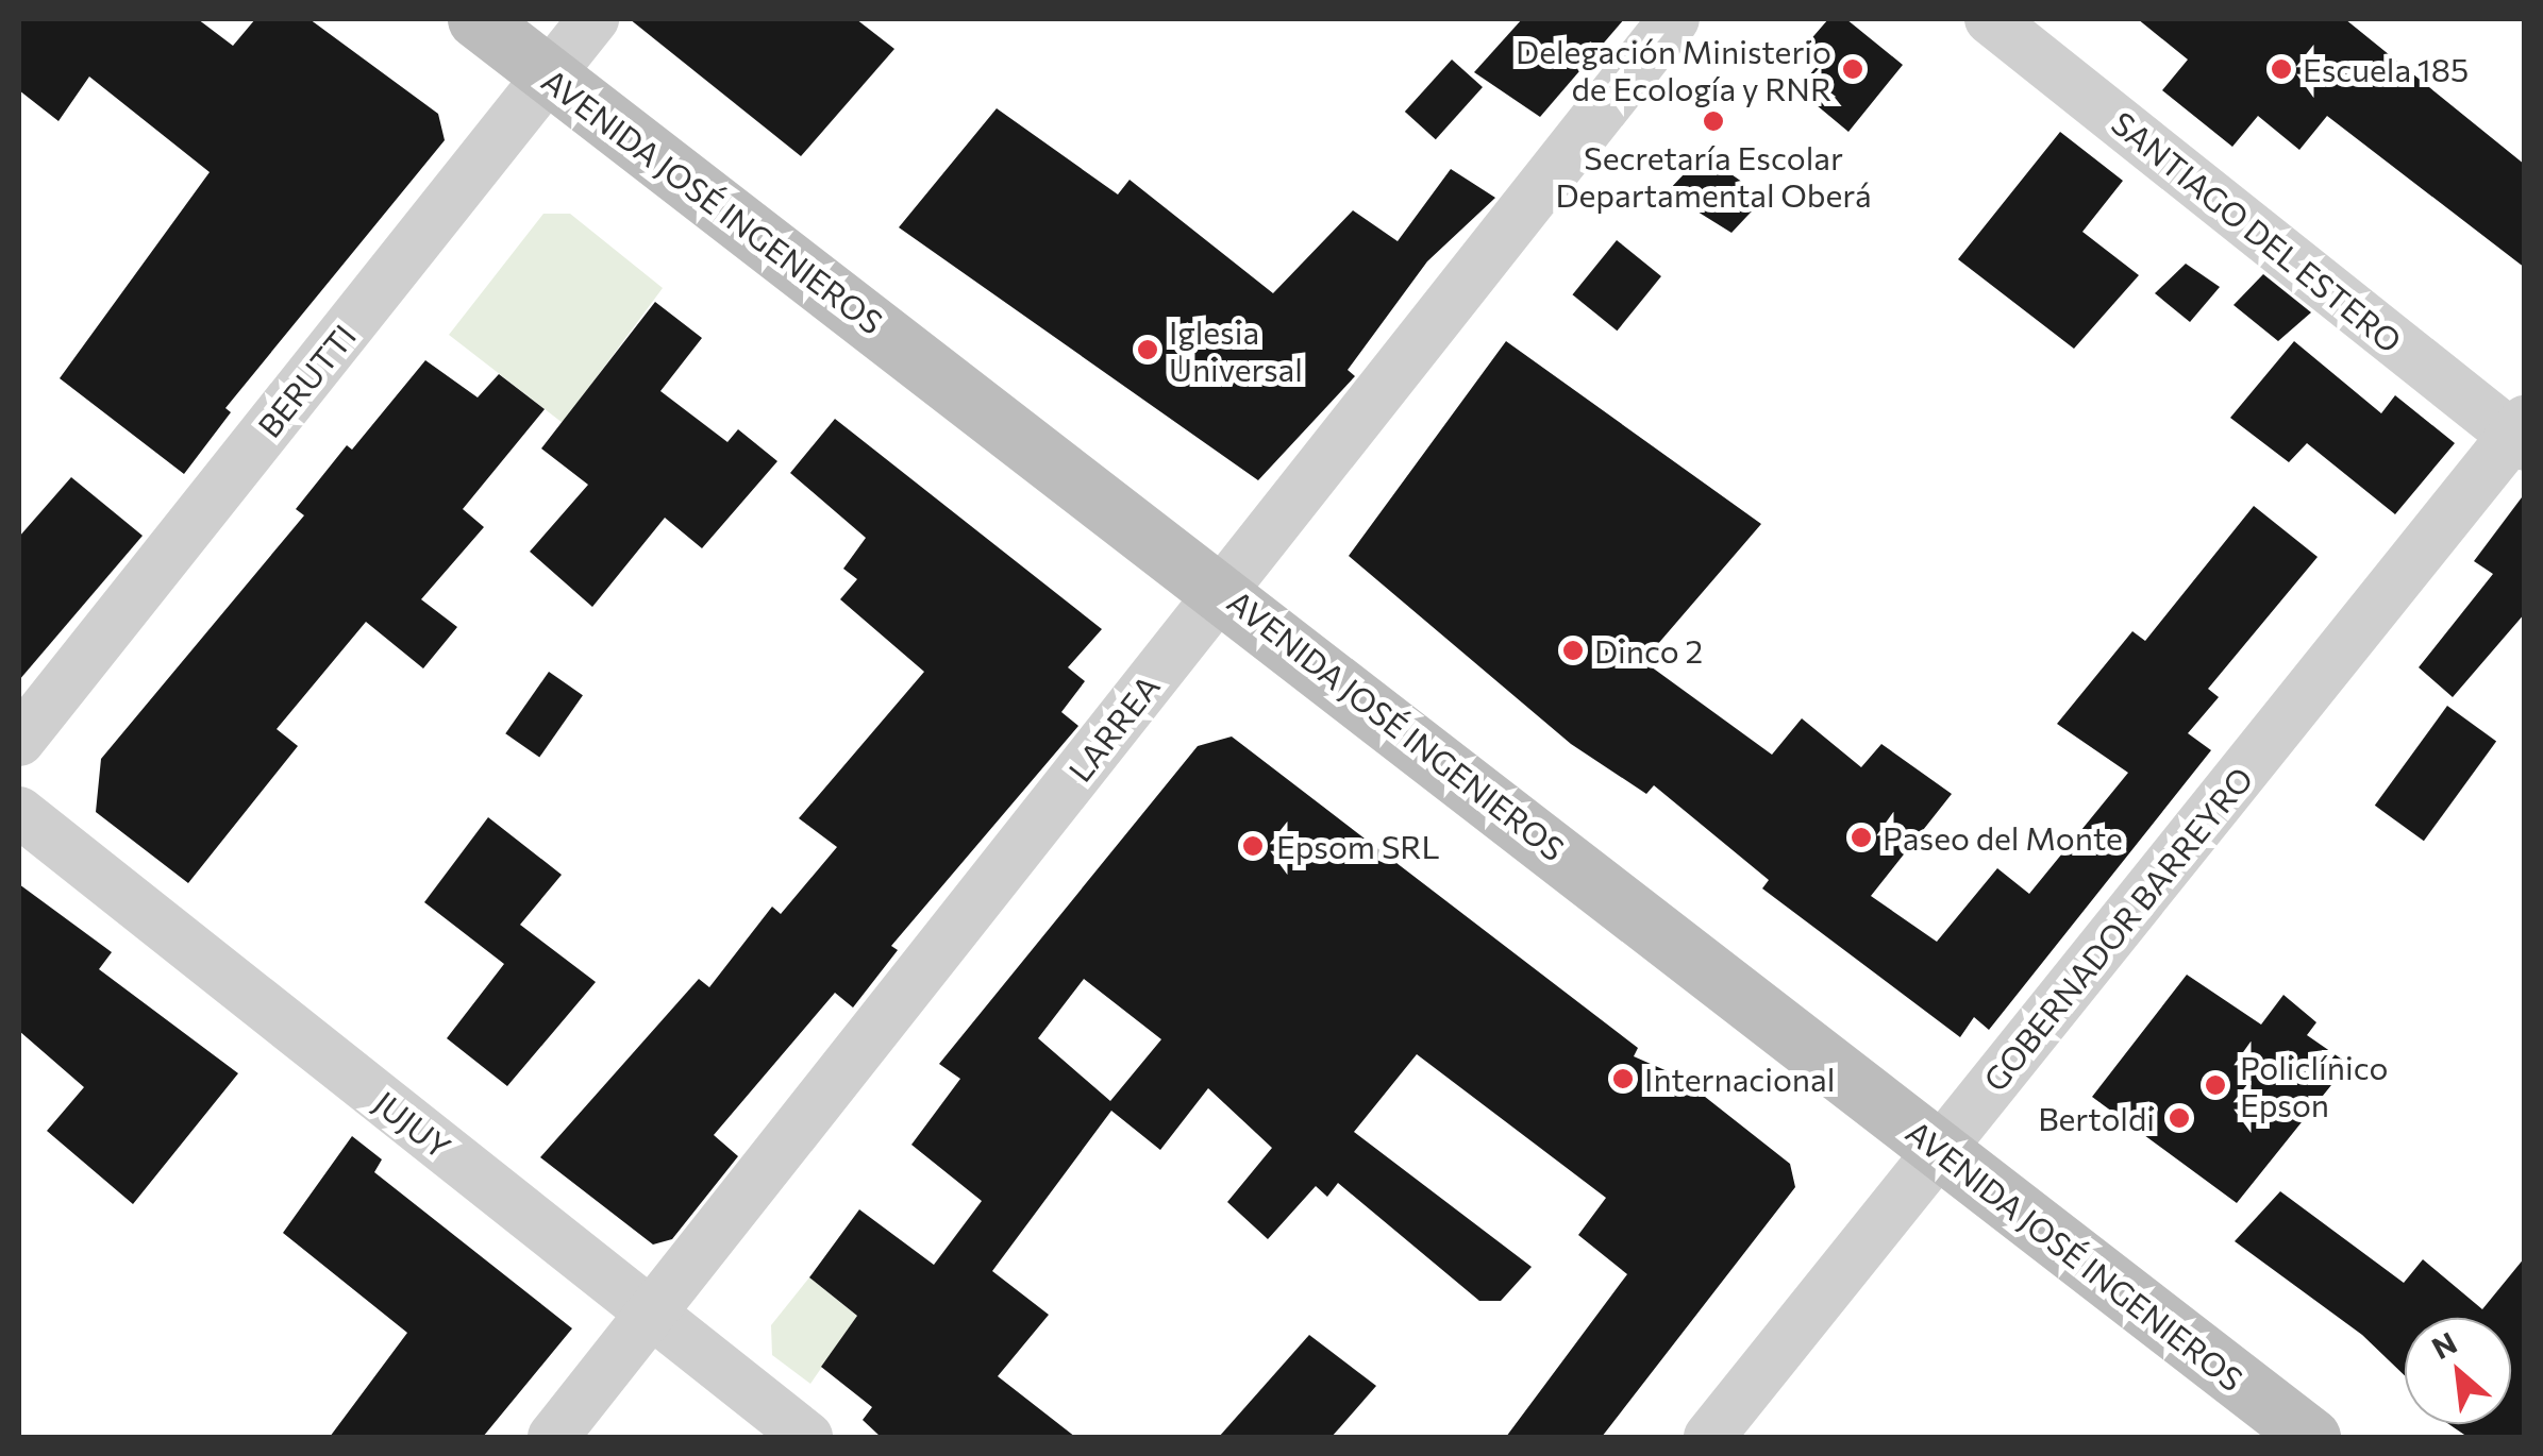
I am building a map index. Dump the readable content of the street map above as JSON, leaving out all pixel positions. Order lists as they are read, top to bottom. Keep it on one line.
{"streets":{"main road":["AVENIDA JOSÉ INGENIEROS"],"street":["SANTIAGO DEL ESTERO","BERUTTI","LARREA","GOBERNADOR BARREYRO","JUJUY"]},"crossings":[["AVENIDA JOSÉ INGENIEROS","BERUTTI"],["AVENIDA JOSÉ INGENIEROS","LARREA"],["AVENIDA JOSÉ INGENIEROS","GOBERNADOR BARREYRO"],["SANTIAGO DEL ESTERO","GOBERNADOR BARREYRO"],["LARREA","JUJUY"]],"places":["Delegación Ministerio de Ecología y RNR","Escuela 185","Secretaría Escolar Departamental Oberá","Iglesia Universal","Dinco 2","Paseo del Monte","Epsom SRL","Internacional","Policlínico Epson","Bertoldi"],"north":"top left"}
